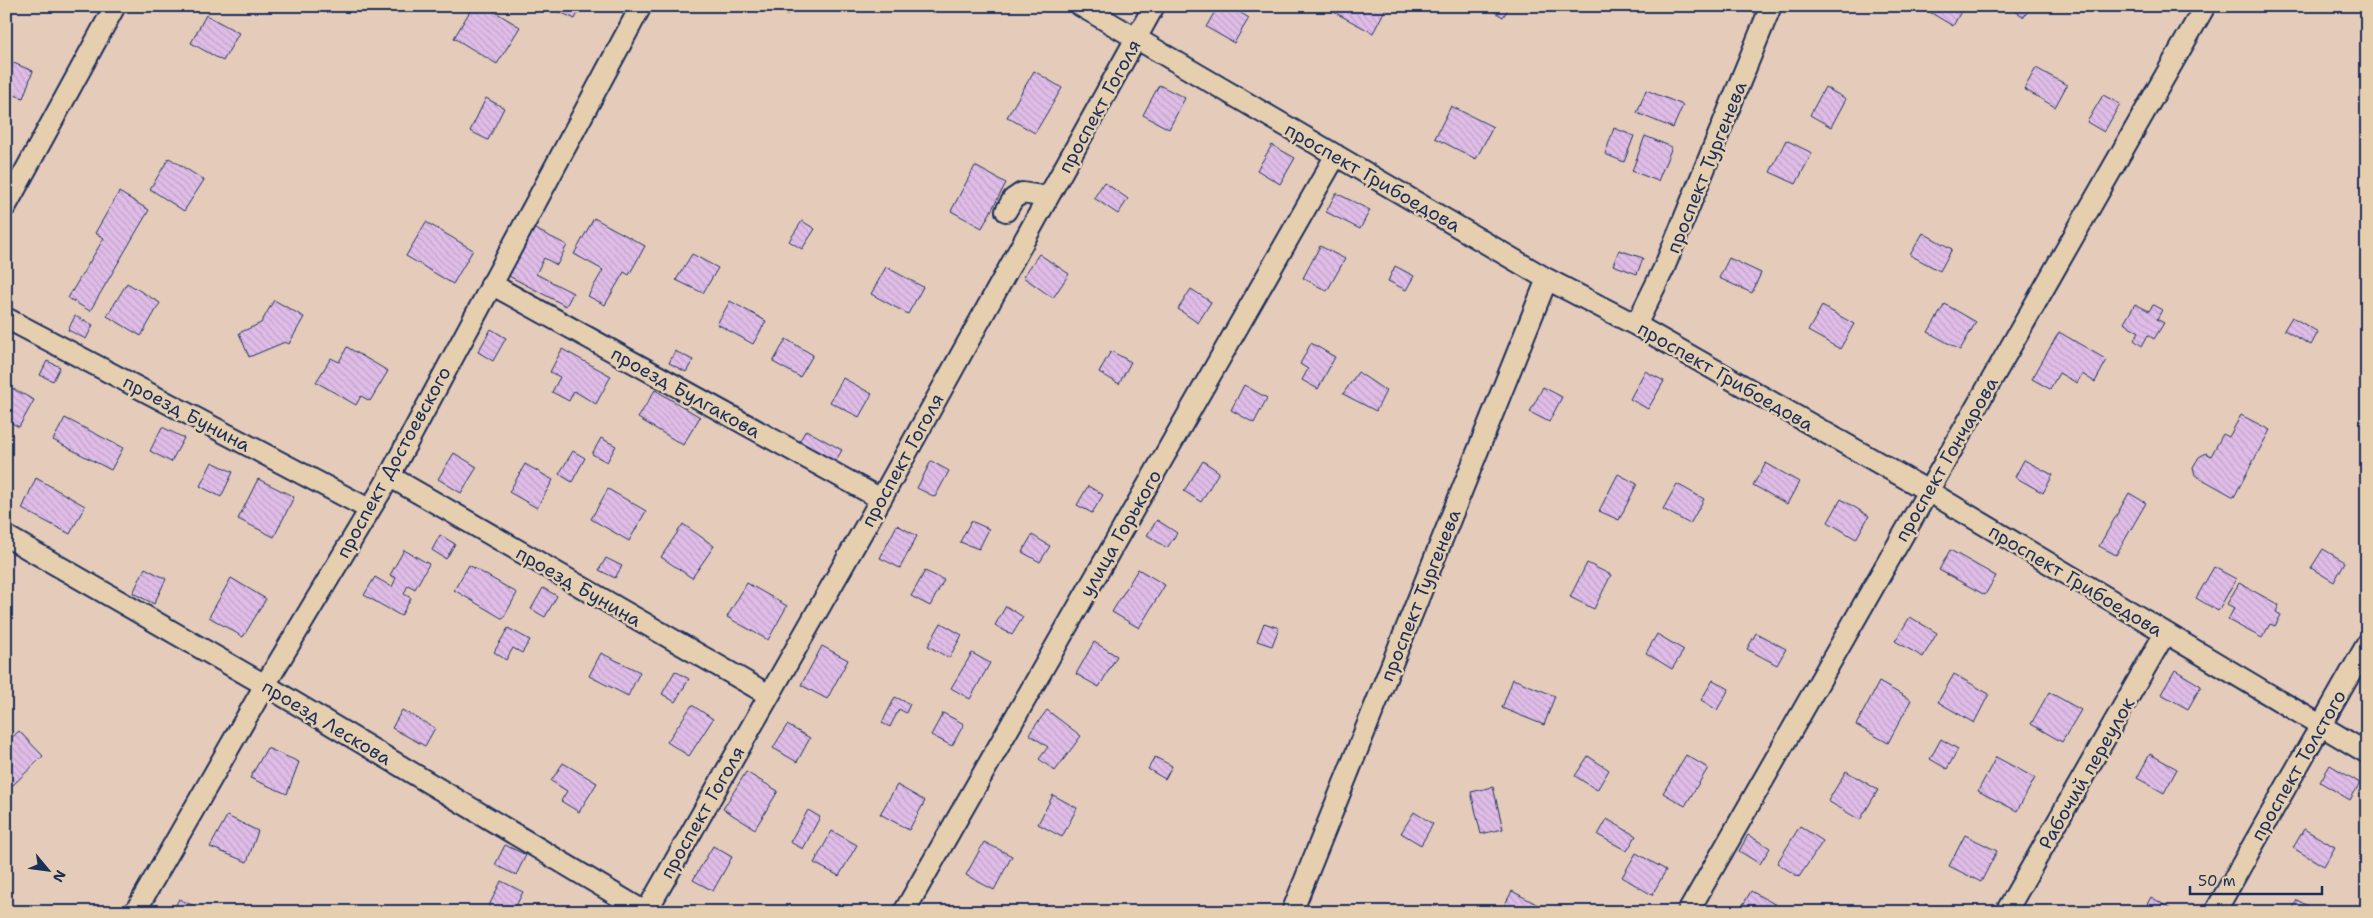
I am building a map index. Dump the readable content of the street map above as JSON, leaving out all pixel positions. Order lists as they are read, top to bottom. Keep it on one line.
{"streets":{"street":["проспект Гоголя","проспект Тургенева","проспект Грибоедова","проезд Булгакова","проезд Бунина","проспект Гончарова","проспект Достоевского","улица Горького","проезд Лескова","проспект Толстого","Рабочий переулок"]},"crossings":[["проспект Гоголя","проспект Грибоедова"],["проспект Гоголя","проезд Булгакова"],["проспект Гоголя","проезд Бунина"],["проспект Гоголя","проезд Лескова"],["проспект Тургенева","проспект Грибоедова"],["проспект Грибоедова","проспект Гончарова"],["проспект Грибоедова","улица Горького"],["проспект Грибоедова","проспект Толстого"],["проспект Грибоедова","Рабочий переулок"],["проезд Булгакова","проспект Достоевского"],["проезд Бунина","проспект Достоевского"],["проспект Достоевского","проезд Лескова"]],"scale_bar":"50 m","north":"bottom right"}
